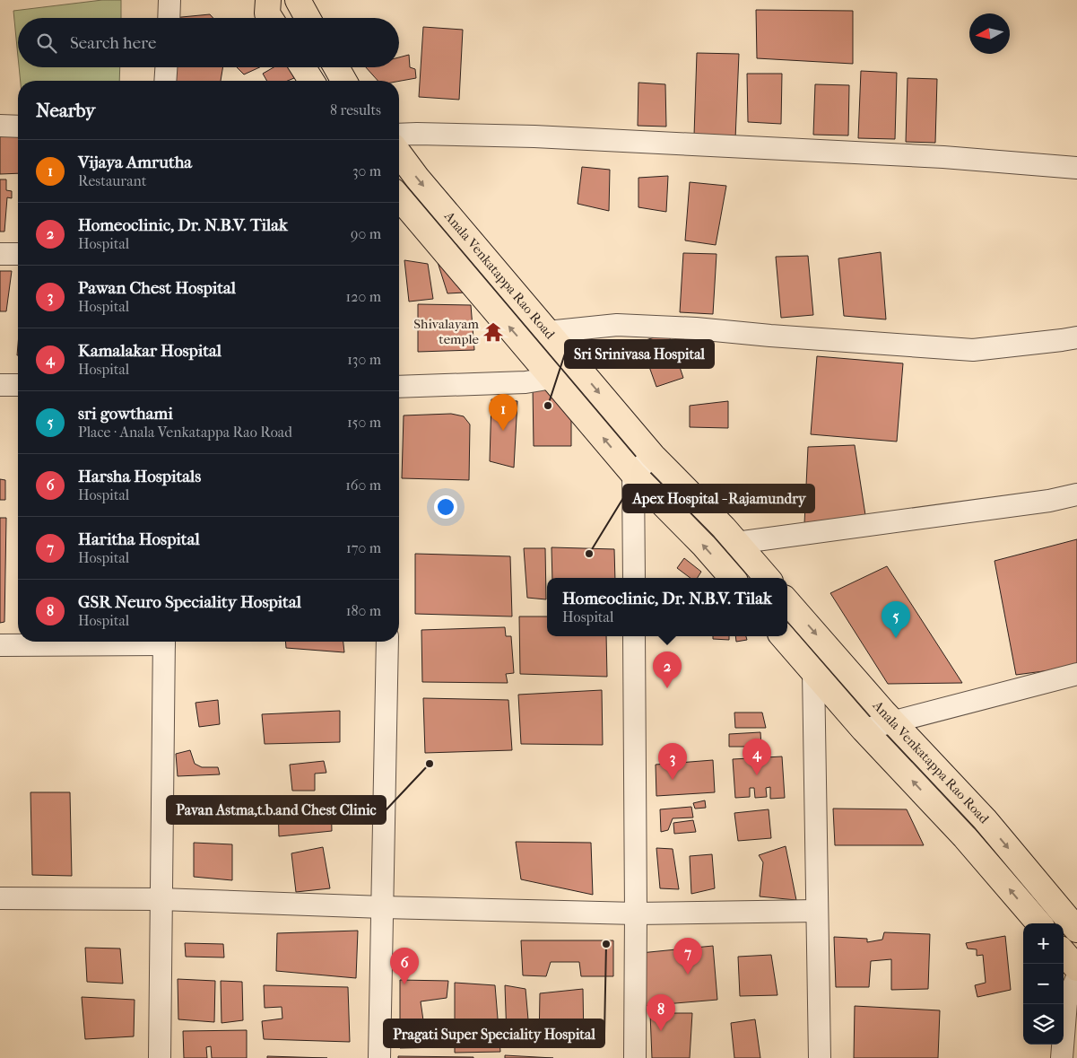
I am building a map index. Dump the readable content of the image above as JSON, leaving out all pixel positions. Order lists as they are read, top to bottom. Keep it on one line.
{"streets":{"main road":["Anala Venkatappa Rao Road"]},"places":{"temple":["Shivalayam temple"],"other":["Sri Srinivasa Hospital","Apex Hospital - Rajamundry","Pavan Astma,t.b.and Chest Clinic","Pragati Super Speciality Hospital"]},"north":"left","page":{"search":"Search here","heading":["Nearby","8 results"],"list":[{"mark":"1","name":"Vijaya Amrutha","note":"Restaurant","value":"30 m"},{"mark":"2","name":"Homeoclinic, Dr. N.B.V. Tilak","note":"Hospital","value":"90 m"},{"mark":"3","name":"Pawan Chest Hospital","note":"Hospital","value":"120 m"},{"mark":"4","name":"Kamalakar Hospital","note":"Hospital","value":"130 m"},{"mark":"5","name":"sri gowthami","note":"Place · Anala Venkatappa Rao Road","value":"150 m"},{"mark":"6","name":"Harsha Hospitals","note":"Hospital","value":"160 m"},{"mark":"7","name":"Haritha Hospital","note":"Hospital","value":"170 m"},{"mark":"8","name":"GSR Neuro Speciality Hospital","note":"Hospital","value":"180 m"}],"pins":["1","5","2","4","3","7","6","8"],"popup":["Homeoclinic, Dr. N.B.V. Tilak","Hospital"],"map_buttons":["+","−"]}}
